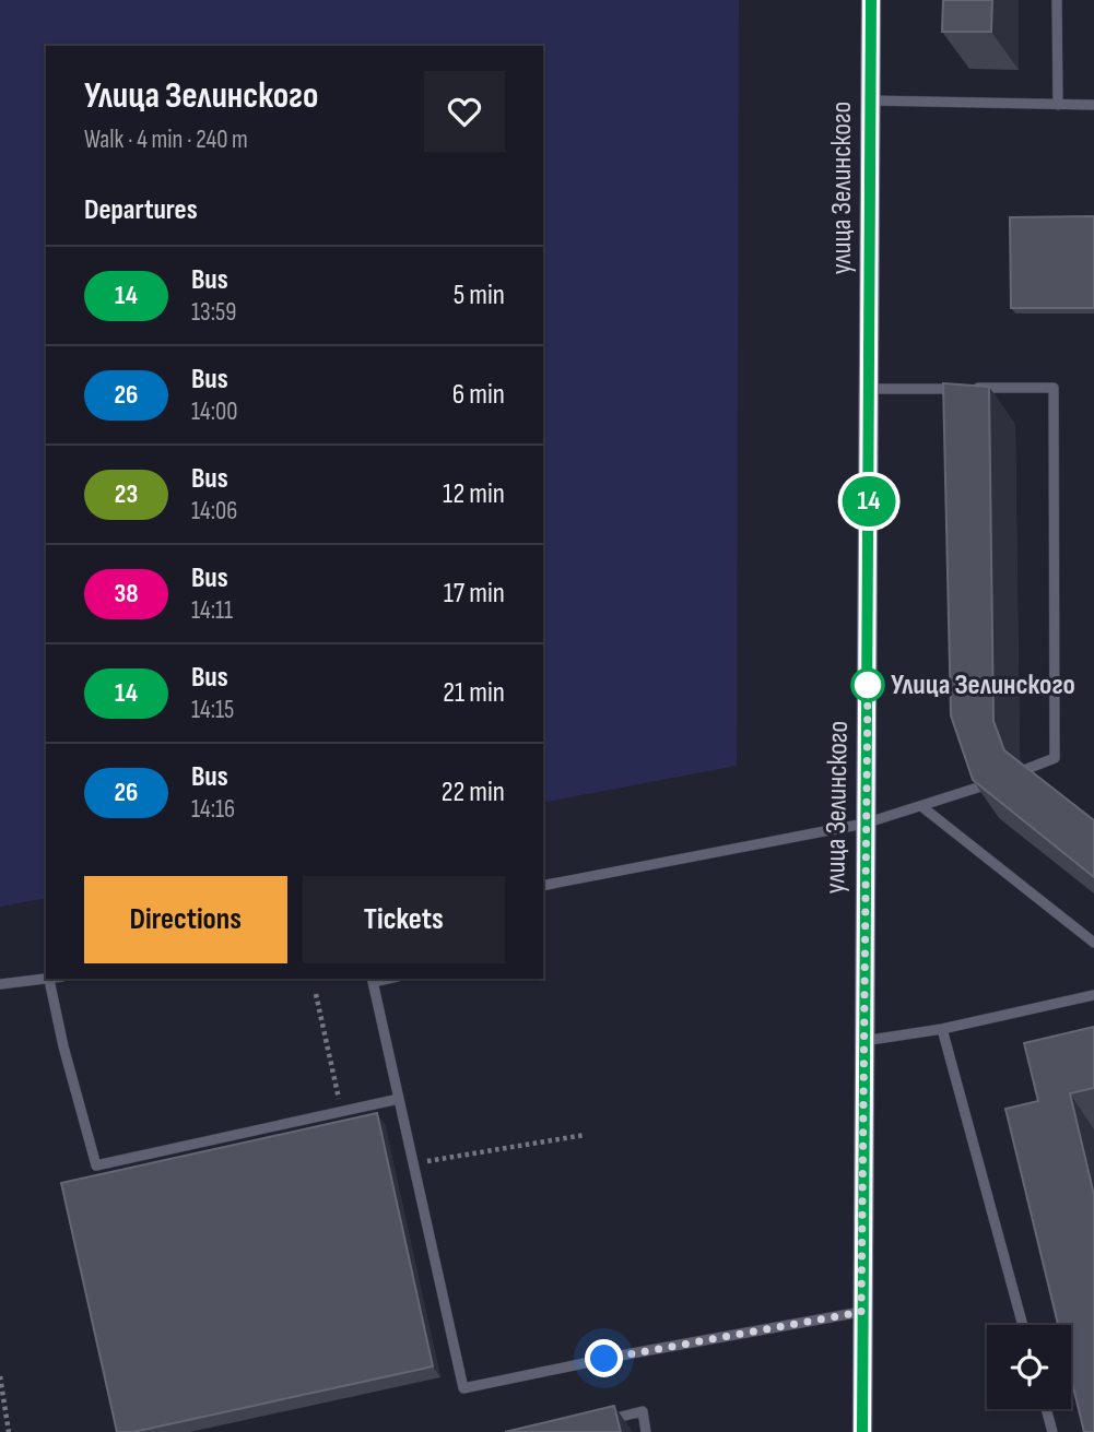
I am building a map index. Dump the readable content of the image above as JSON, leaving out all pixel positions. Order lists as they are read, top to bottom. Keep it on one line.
{"streets":{"street":["улица Зелинского"]},"places":["Улица Зелинского"],"lines":["bus line 14"],"page":{"on_map":"14","heading":[["Улица Зелинского","Walk · 4 min · 240 m"],"Departures"],"list":[{"mark":"14","name":"Bus","note":"13:59","value":"5 min"},{"mark":"26","name":"Bus","note":"14:00","value":"6 min"},{"mark":"23","name":"Bus","note":"14:06","value":"12 min"},{"mark":"38","name":"Bus","note":"14:11","value":"17 min"},{"mark":"14","name":"Bus","note":"14:15","value":"21 min"},{"mark":"26","name":"Bus","note":"14:16","value":"22 min"}],"buttons":["Directions","Tickets"]}}
